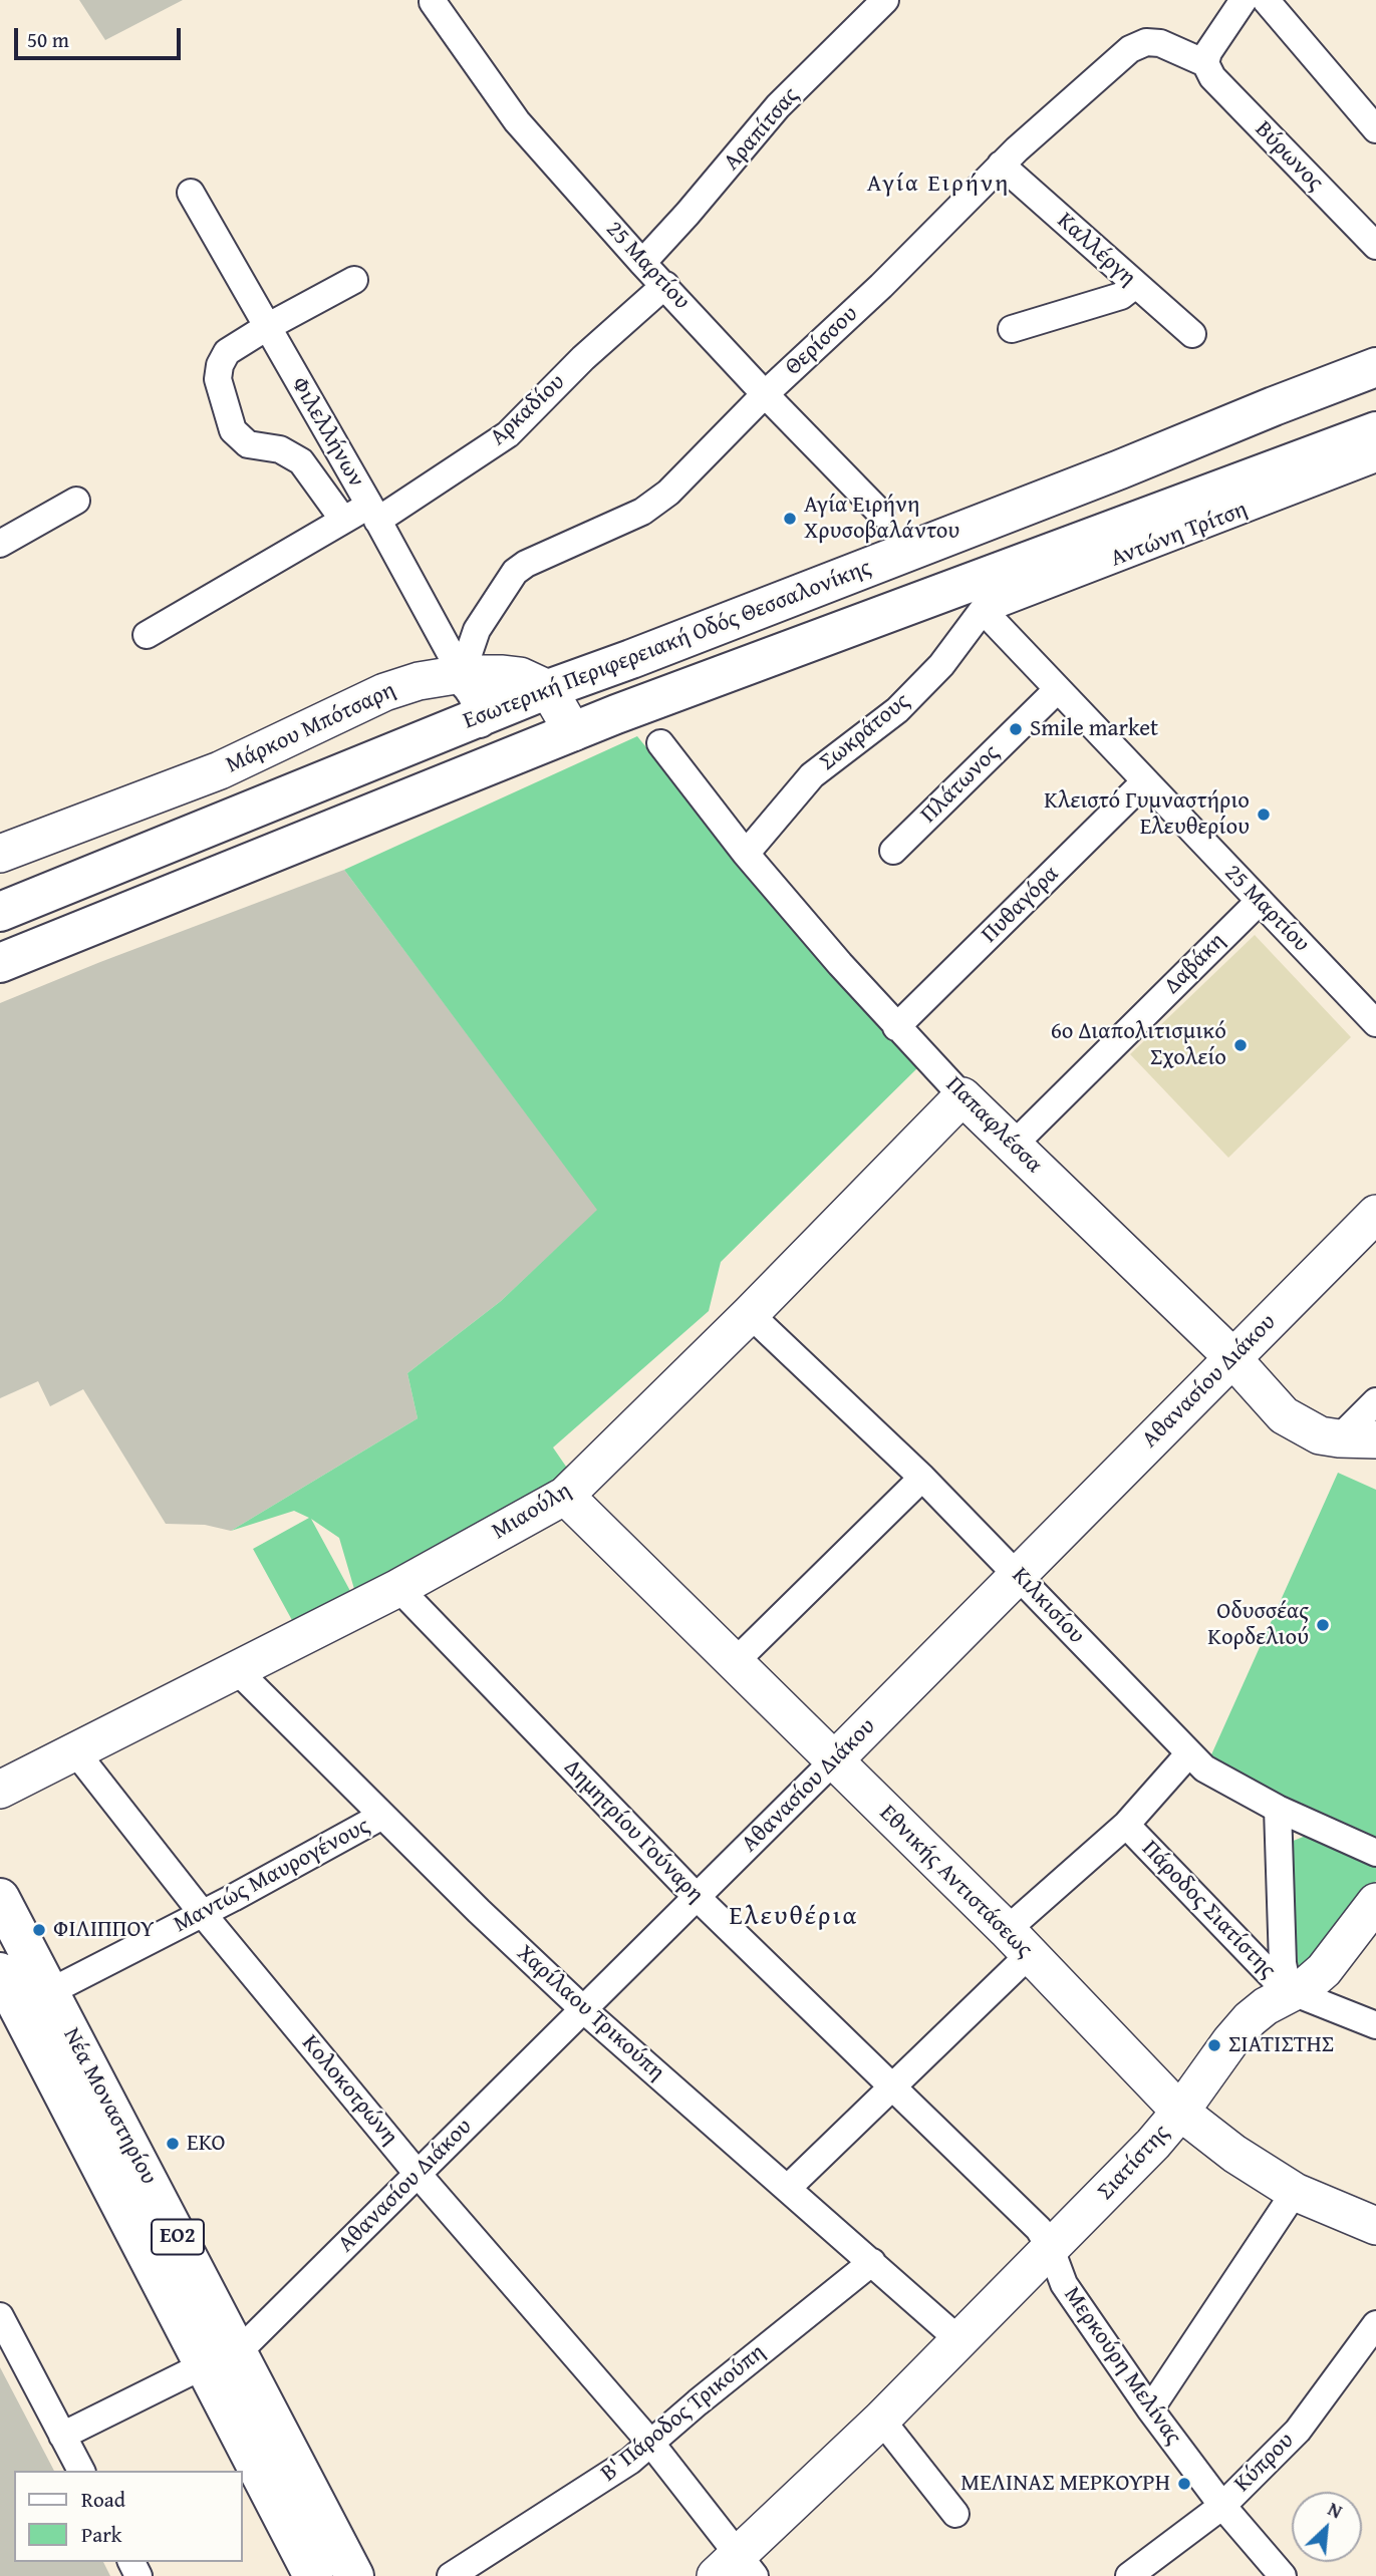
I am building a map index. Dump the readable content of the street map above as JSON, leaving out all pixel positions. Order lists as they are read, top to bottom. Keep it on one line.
{"streets":{"main road":["Εσωτερική Περιφερειακή Οδός Θεσσαλονίκης","Νέα Μοναστηρίου","ΕΟ2"],"street":["Αραπίτσας","Βύρωνος","Καλλέργη","25 Μαρτίου","Θερίσσου","Αρκαδίου","Φιλελλήνων","Αντώνη Τρίτση","Μάρκου Μπότσαρη","Σωκράτους","Πλάτωνος","Πυθαγόρα","Δαβάκη","Παπαφλέσσα","Αθανασίου Διάκου","Μιαούλη","Κιλκισίου","Δημητρίου Γούναρη","Μαντώς Μαυρογένους","Εθνικής Αντιστάσεως","Πάροδος Σιατίστης","Χαρίλαου Τρικούπη","Κολοκοτρώνη","Σιατίστης","Μερκούρη Μελίνας","Β' Πάροδος Τρικούπη","Κύπρου"]},"crossings":[["Αραπίτσας","25 Μαρτίου"],["Βύρωνος","Θερίσσου"],["Καλλέργη","Θερίσσου"],["25 Μαρτίου","Θερίσσου"],["25 Μαρτίου","Αρκαδίου"],["25 Μαρτίου","Αντώνη Τρίτση"],["25 Μαρτίου","Σωκράτους"],["25 Μαρτίου","Πλάτωνος"],["25 Μαρτίου","Πυθαγόρα"],["25 Μαρτίου","Δαβάκη"],["Θερίσσου","Φιλελλήνων"],["Θερίσσου","Μάρκου Μπότσαρη"],["Αρκαδίου","Φιλελλήνων"],["Φιλελλήνων","Μάρκου Μπότσαρη"],["Αντώνη Τρίτση","Σωκράτους"],["Εσωτερική Περιφερειακή Οδός Θεσσαλονίκης","Μάρκου Μπότσαρη"],["Σωκράτους","Παπαφλέσσα"],["Πυθαγόρα","Παπαφλέσσα"],["Δαβάκη","Παπαφλέσσα"],["Παπαφλέσσα","Αθανασίου Διάκου"],["Παπαφλέσσα","Μιαούλη"],["Αθανασίου Διάκου","Κιλκισίου"],["Αθανασίου Διάκου","Δημητρίου Γούναρη"],["Αθανασίου Διάκου","Εθνικής Αντιστάσεως"],["Αθανασίου Διάκου","Χαρίλαου Τρικούπη"],["Αθανασίου Διάκου","Κολοκοτρώνη"],["Αθανασίου Διάκου","Νέα Μοναστηρίου"],["Μιαούλη","Κιλκισίου"],["Μιαούλη","Δημητρίου Γούναρη"],["Μιαούλη","Εθνικής Αντιστάσεως"],["Μιαούλη","Χαρίλαου Τρικούπη"],["Μιαούλη","Κολοκοτρώνη"],["Δημητρίου Γούναρη","Σιατίστης"],["Δημητρίου Γούναρη","Μερκούρη Μελίνας"],["Μαντώς Μαυρογένους","Χαρίλαου Τρικούπη"],["Μαντώς Μαυρογένους","Κολοκοτρώνη"],["Μαντώς Μαυρογένους","Νέα Μοναστηρίου"],["Εθνικής Αντιστάσεως","Σιατίστης"],["Πάροδος Σιατίστης","Σιατίστης"],["Χαρίλαου Τρικούπη","Σιατίστης"],["Χαρίλαου Τρικούπη","Β' Πάροδος Τρικούπη"],["Κολοκοτρώνη","Σιατίστης"],["Κολοκοτρώνη","Β' Πάροδος Τρικούπη"],["Σιατίστης","Μερκούρη Μελίνας"],["Μερκούρη Μελίνας","Κύπρου"]],"districts":["Αγία Ειρήνη","Ελευθέρια"],"places":["Αγία Ειρήνη Χρυσοβαλάντου","Smile market","Κλειστό Γυμναστήριο Ελευθερίου","6ο Διαπολιτισμικό Σχολείο","Οδυσσέας Κορδελιού","ΦΙΛΙΠΠΟΥ","ΣΙΑΤΙΣΤΗΣ","EKO","ΜΕΛΙΝΑΣ ΜΕΡΚΟΥΡΗ"],"legend":["Road","Park"],"scale_bar":"50 m","north":"top right"}
